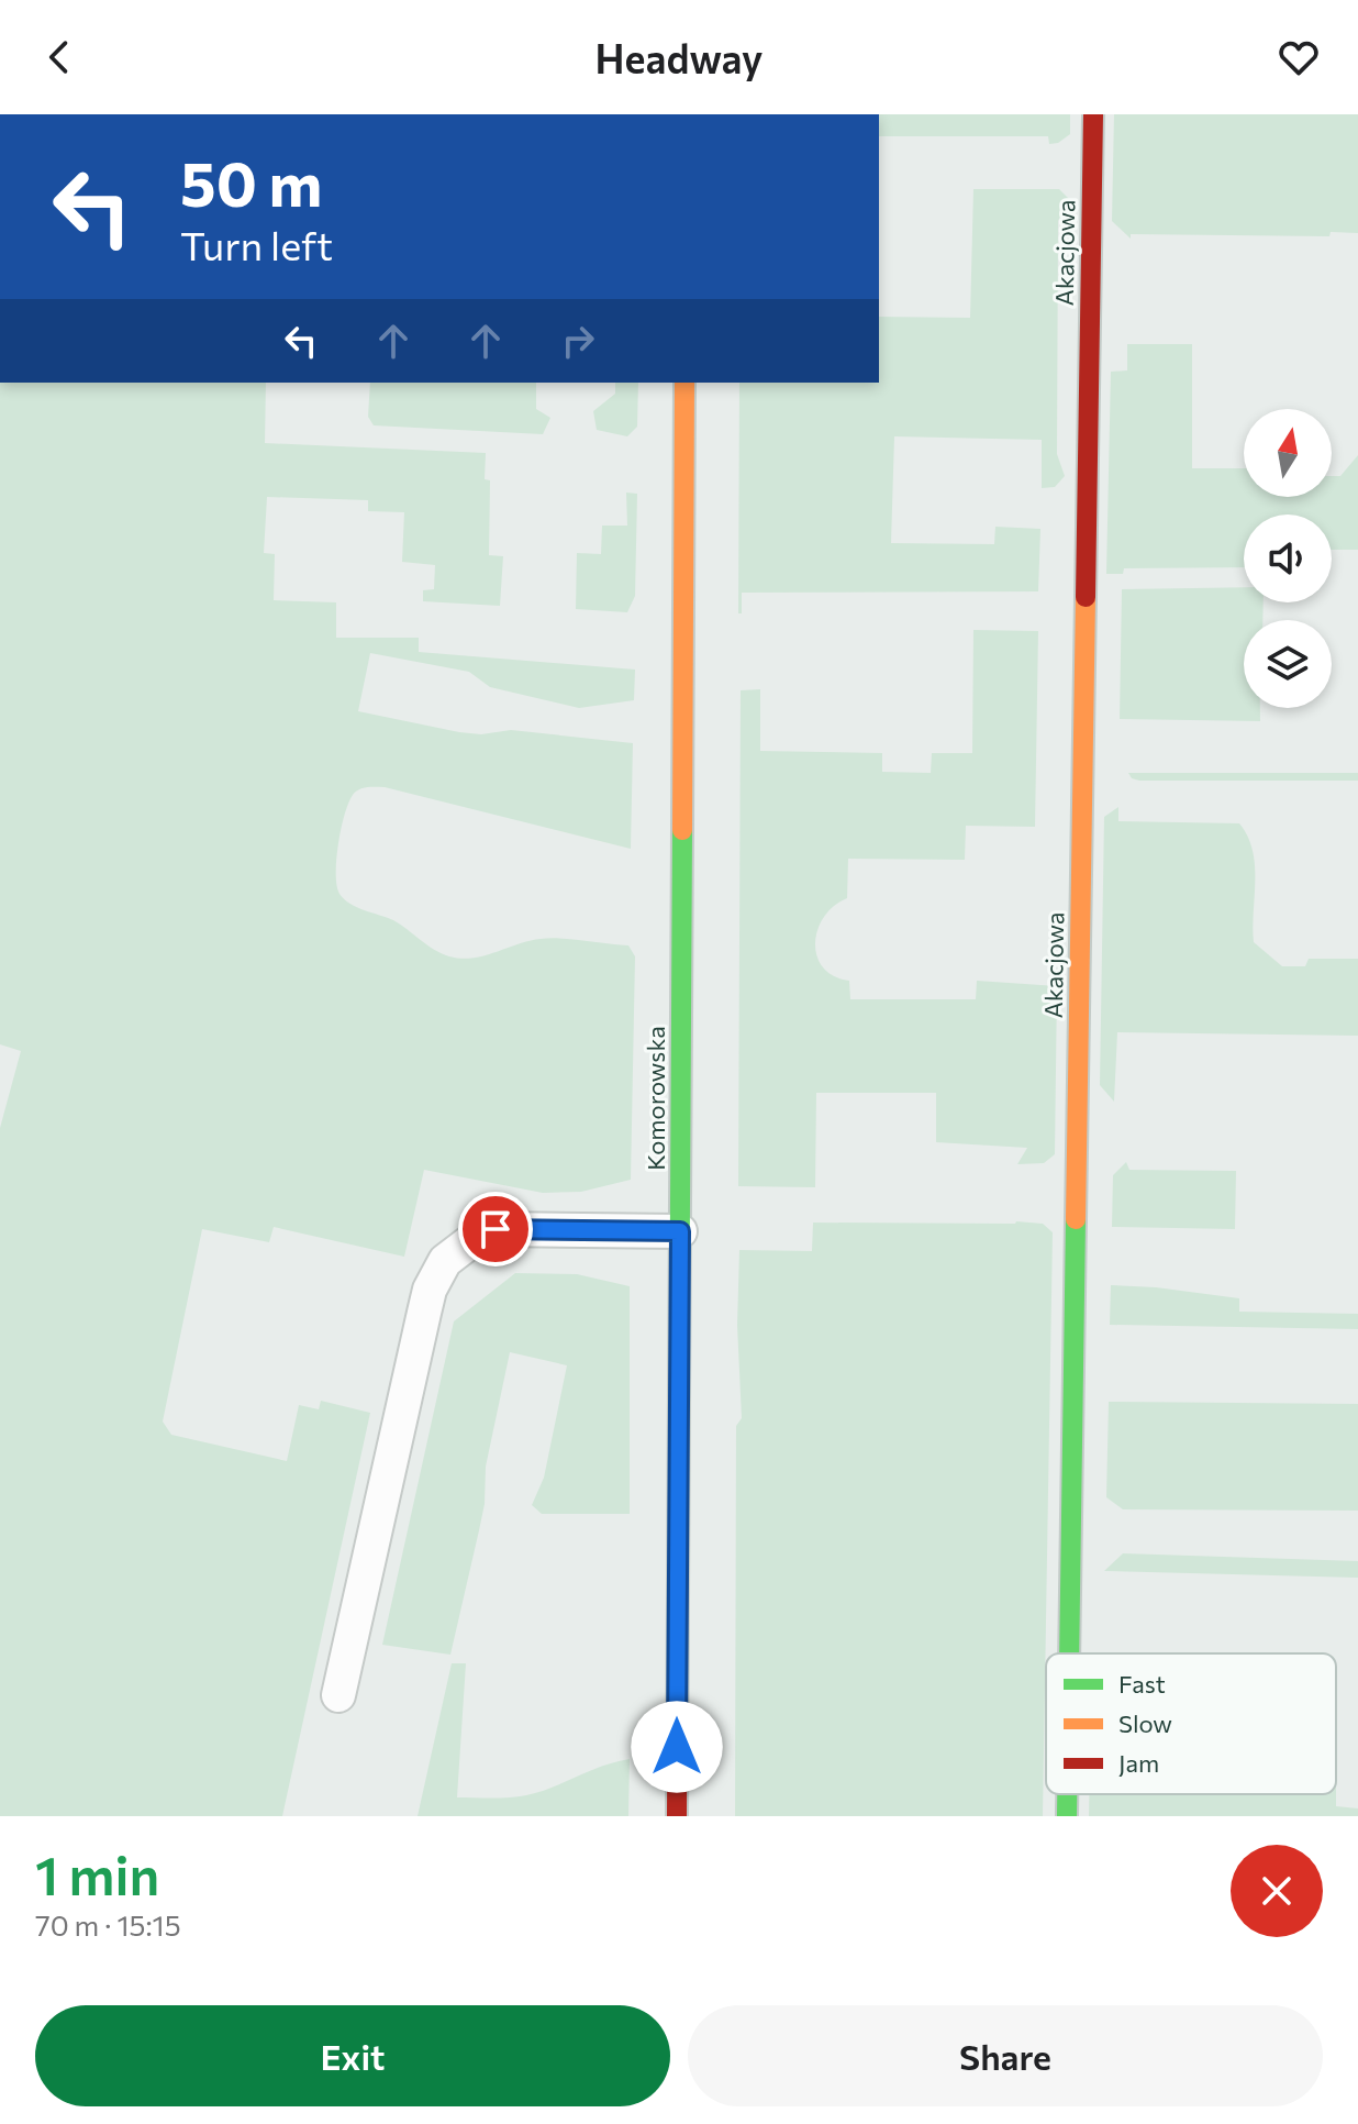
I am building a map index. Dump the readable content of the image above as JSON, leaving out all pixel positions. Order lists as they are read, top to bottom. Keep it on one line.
{"streets":{"street":["Akacjowa","Komorowska"]},"legend":["Fast","Slow","Jam"],"north":"top","page":{"header":"Headway","turn":["50 m","Turn left"],"heading":["1 min","70 m · 15:15"],"buttons":["Exit","Share"]}}
